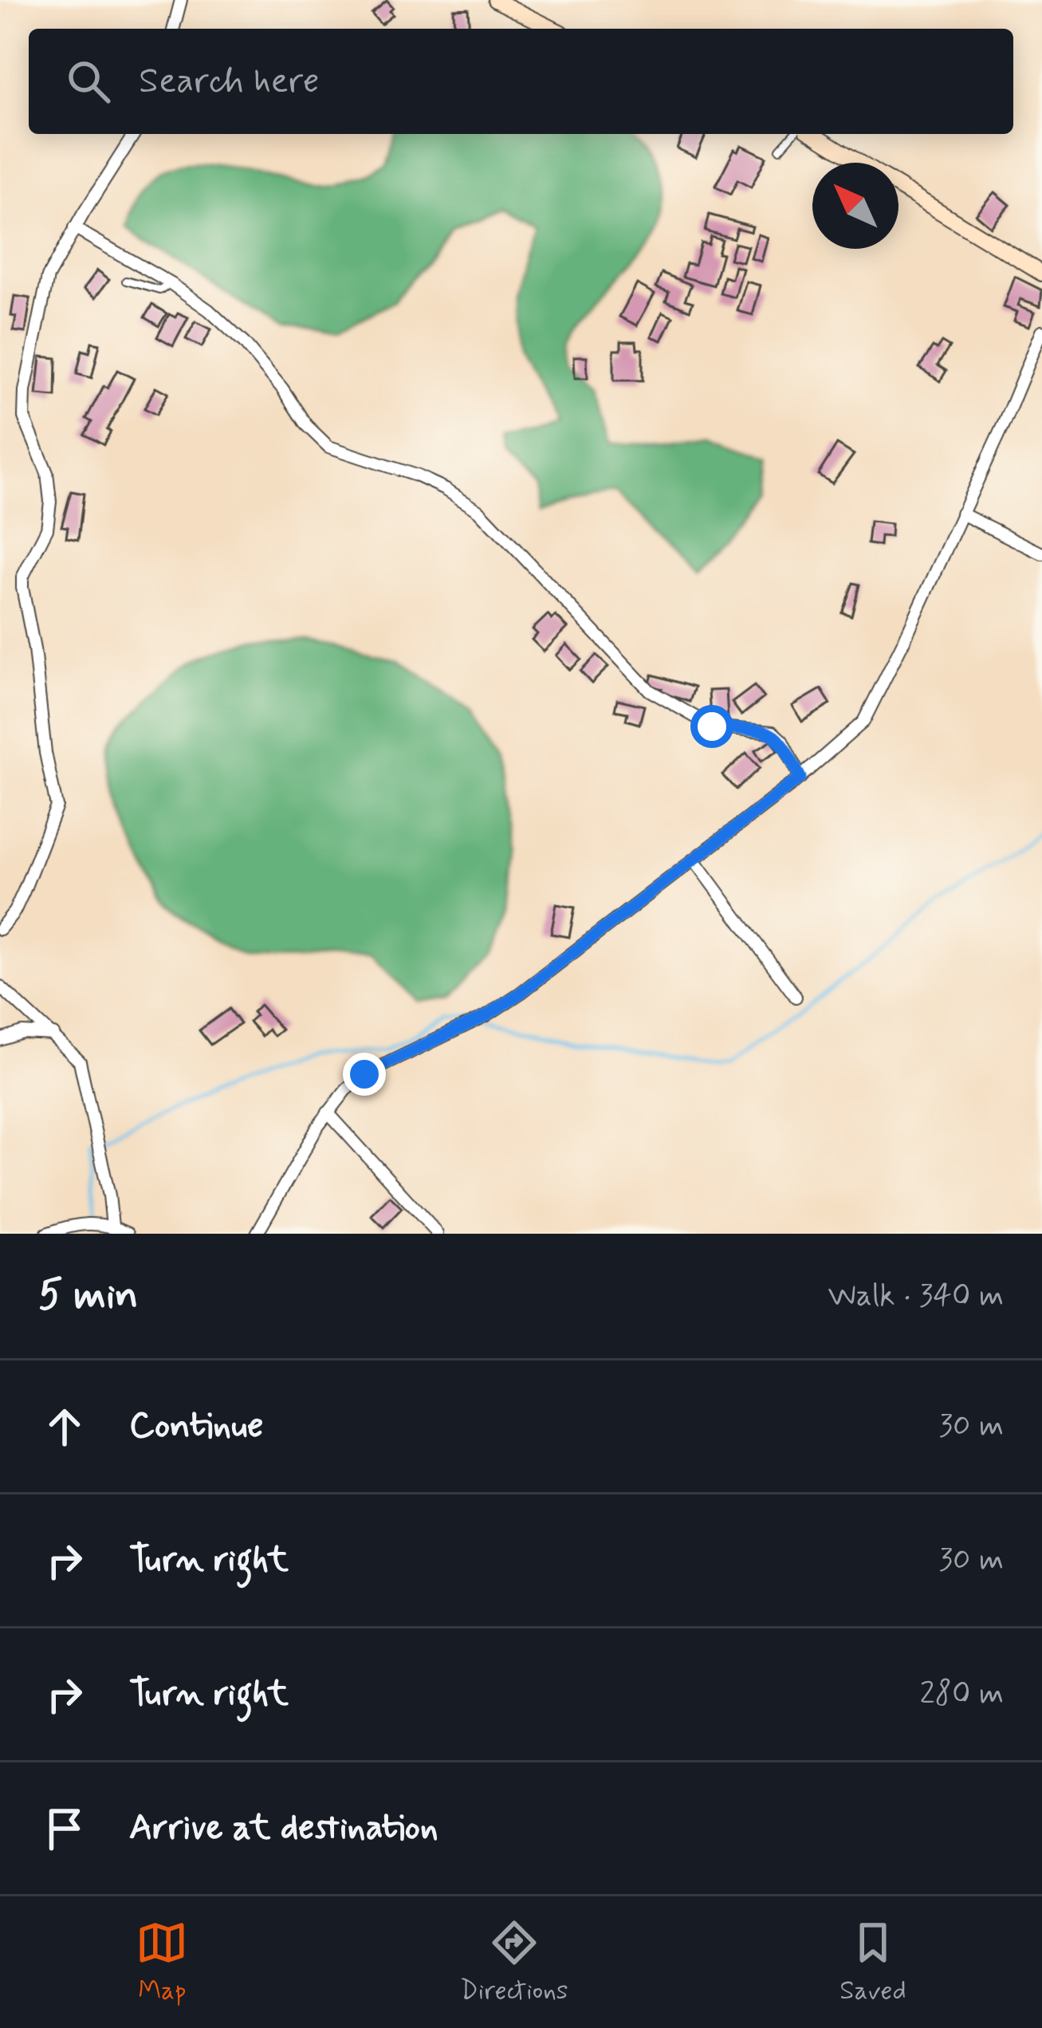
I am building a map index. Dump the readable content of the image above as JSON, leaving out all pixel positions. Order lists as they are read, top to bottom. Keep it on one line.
{"north":"top left","page":{"search":"Search here","heading":["5 min","Walk · 340 m"],"list":[["Continue","30 m"],["Turn right","30 m"],["Turn right","280 m"],"Arrive at destination"],"nav":["Map","Directions","Saved"]}}
